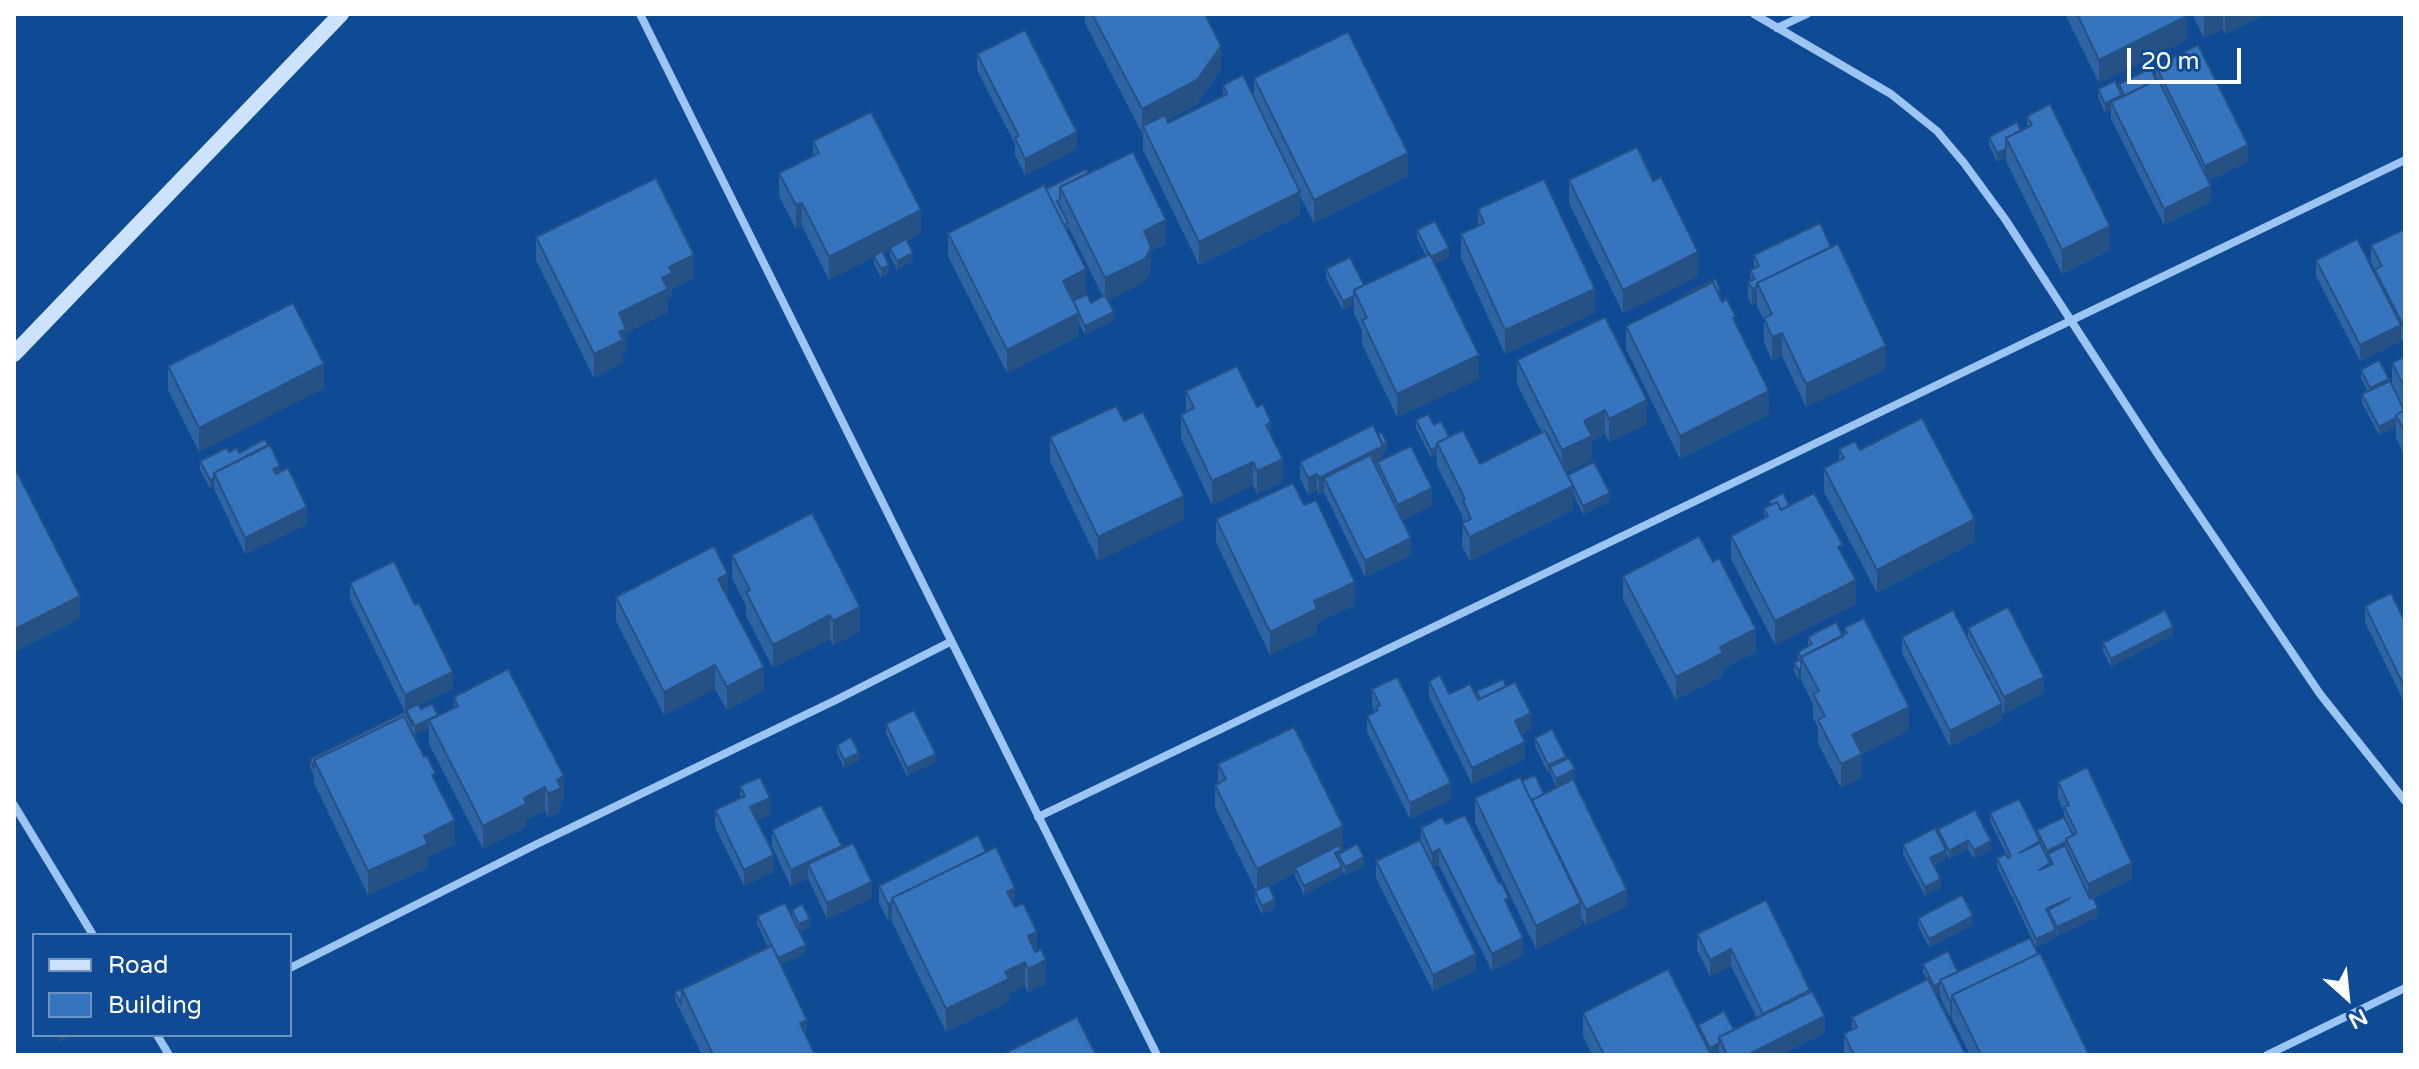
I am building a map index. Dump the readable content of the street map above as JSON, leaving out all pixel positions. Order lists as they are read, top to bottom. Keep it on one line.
{"legend":["Road","Building"],"scale_bar":"20 m","north":"bottom right"}
